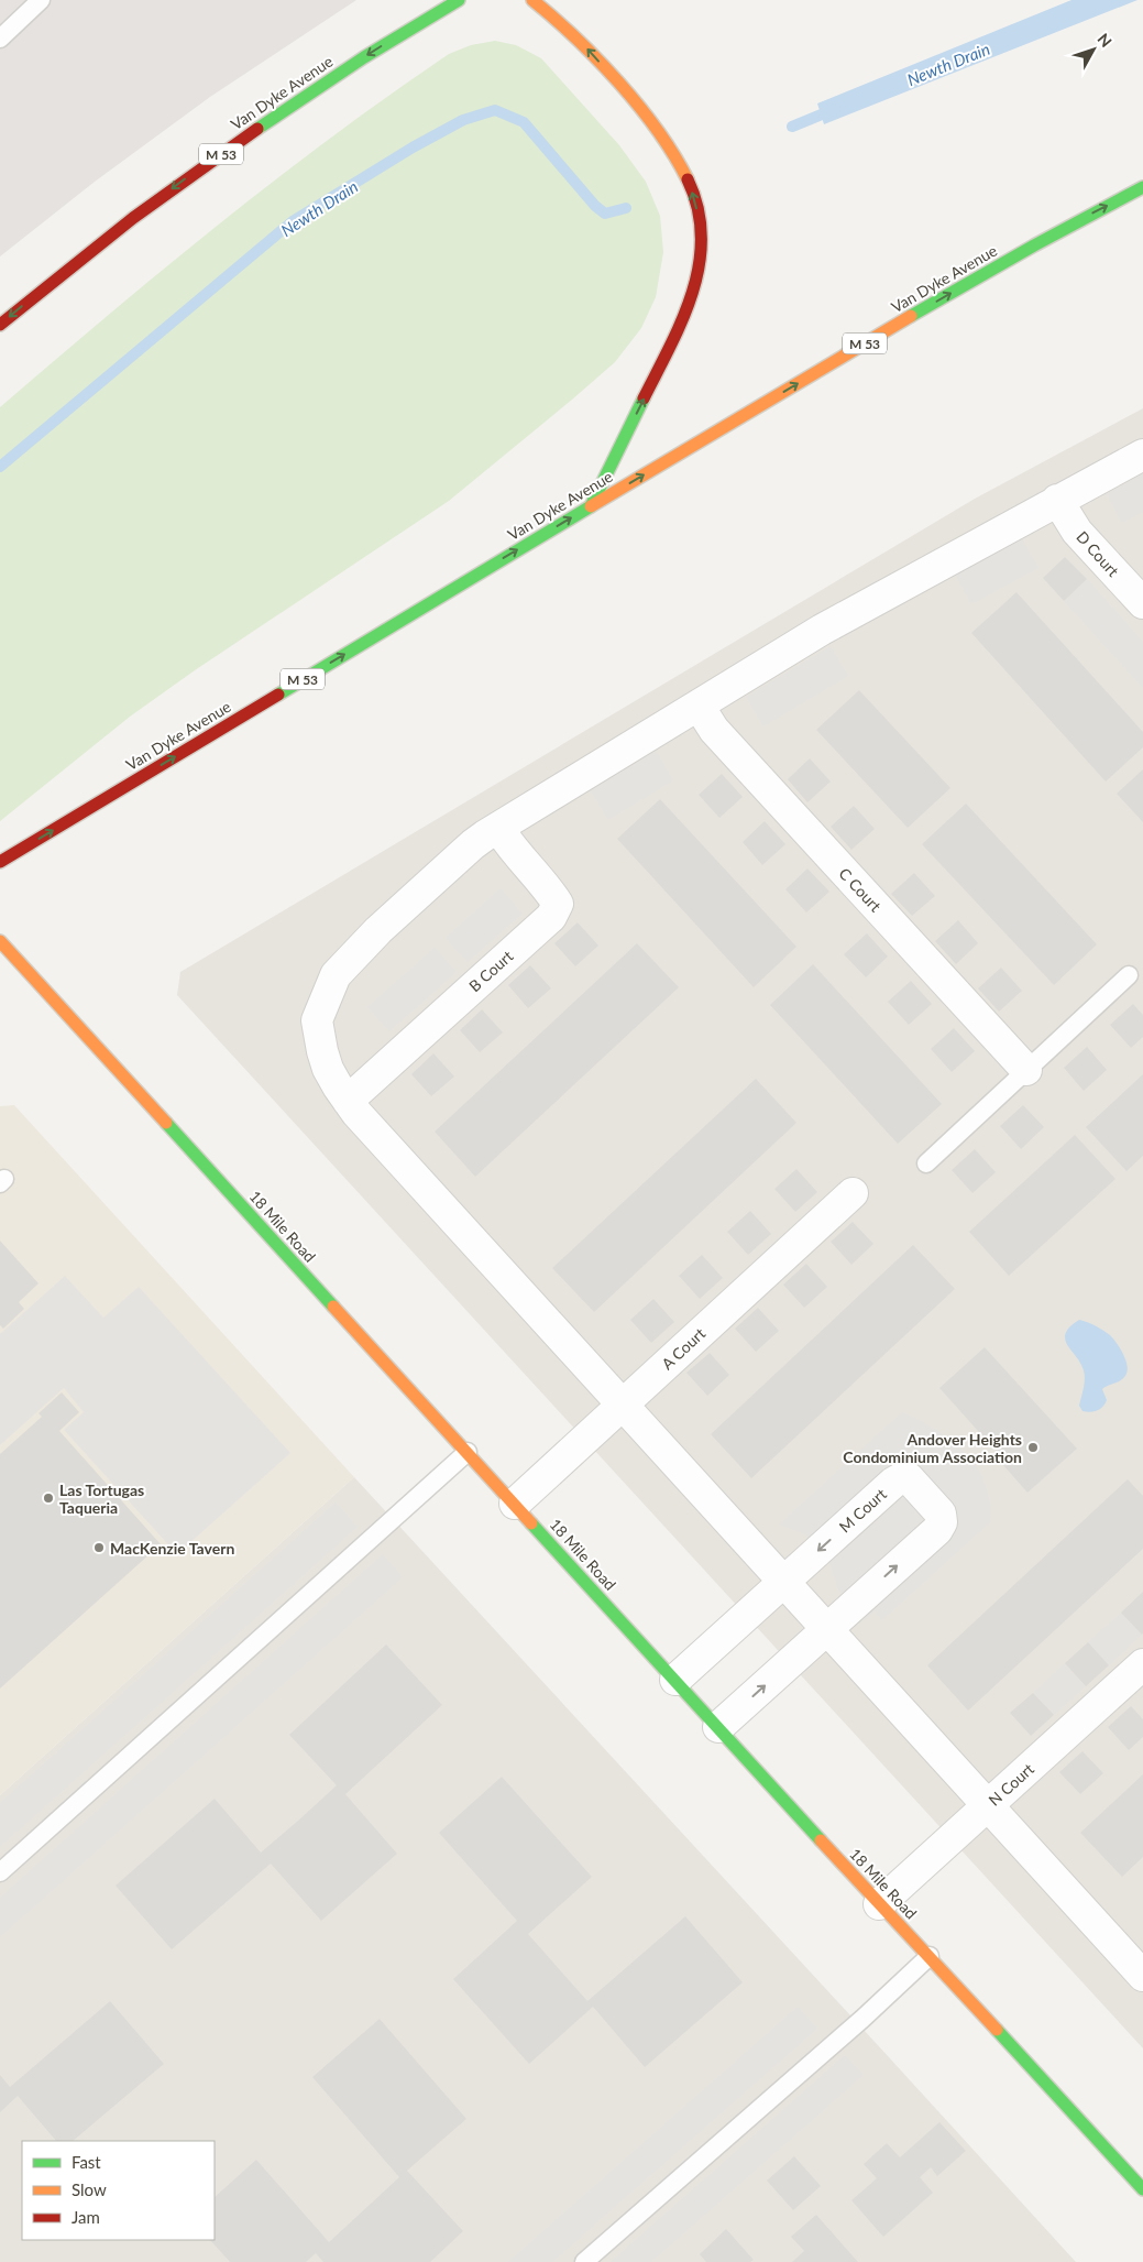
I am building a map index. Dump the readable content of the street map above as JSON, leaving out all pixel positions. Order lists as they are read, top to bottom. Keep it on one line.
{"streets":{"main road":["Van Dyke Avenue","M 53","18 Mile Road"],"street":["D Court","C Court","B Court","A Court","M Court","N Court"]},"crossings":[["18 Mile Road","A Court"],["18 Mile Road","M Court"],["18 Mile Road","N Court"]],"water":["Newth Drain"],"places":["Andover Heights Condominium Association","Las Tortugas Taqueria","MacKenzie Tavern"],"legend":["Fast","Slow","Jam"],"north":"top right"}
